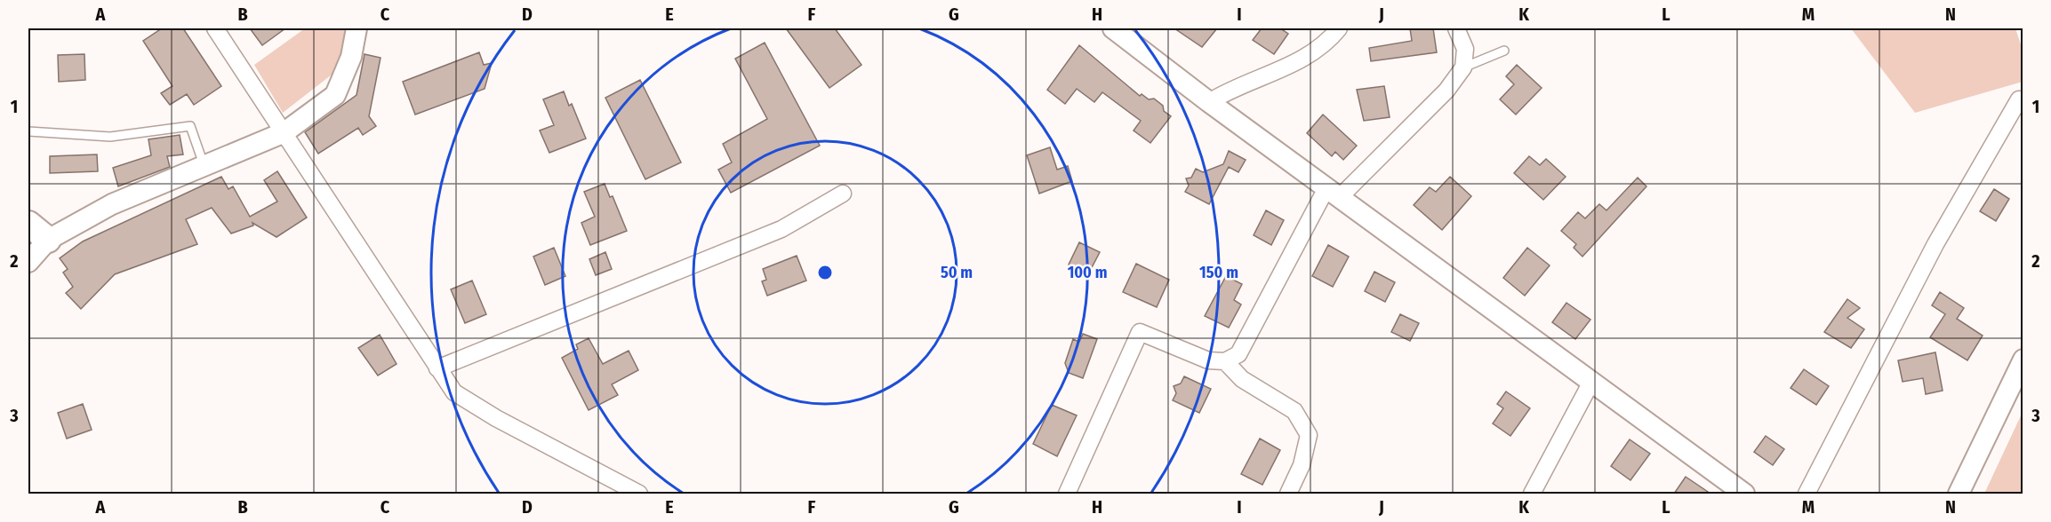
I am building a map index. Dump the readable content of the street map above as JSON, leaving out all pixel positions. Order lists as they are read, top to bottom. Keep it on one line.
{"grid":{"columns":["A","B","C","D","E","F","G","H","I","J","K","L","M","N"],"rows":["1","2","3"]},"rings":["50 m","100 m","150 m"]}
